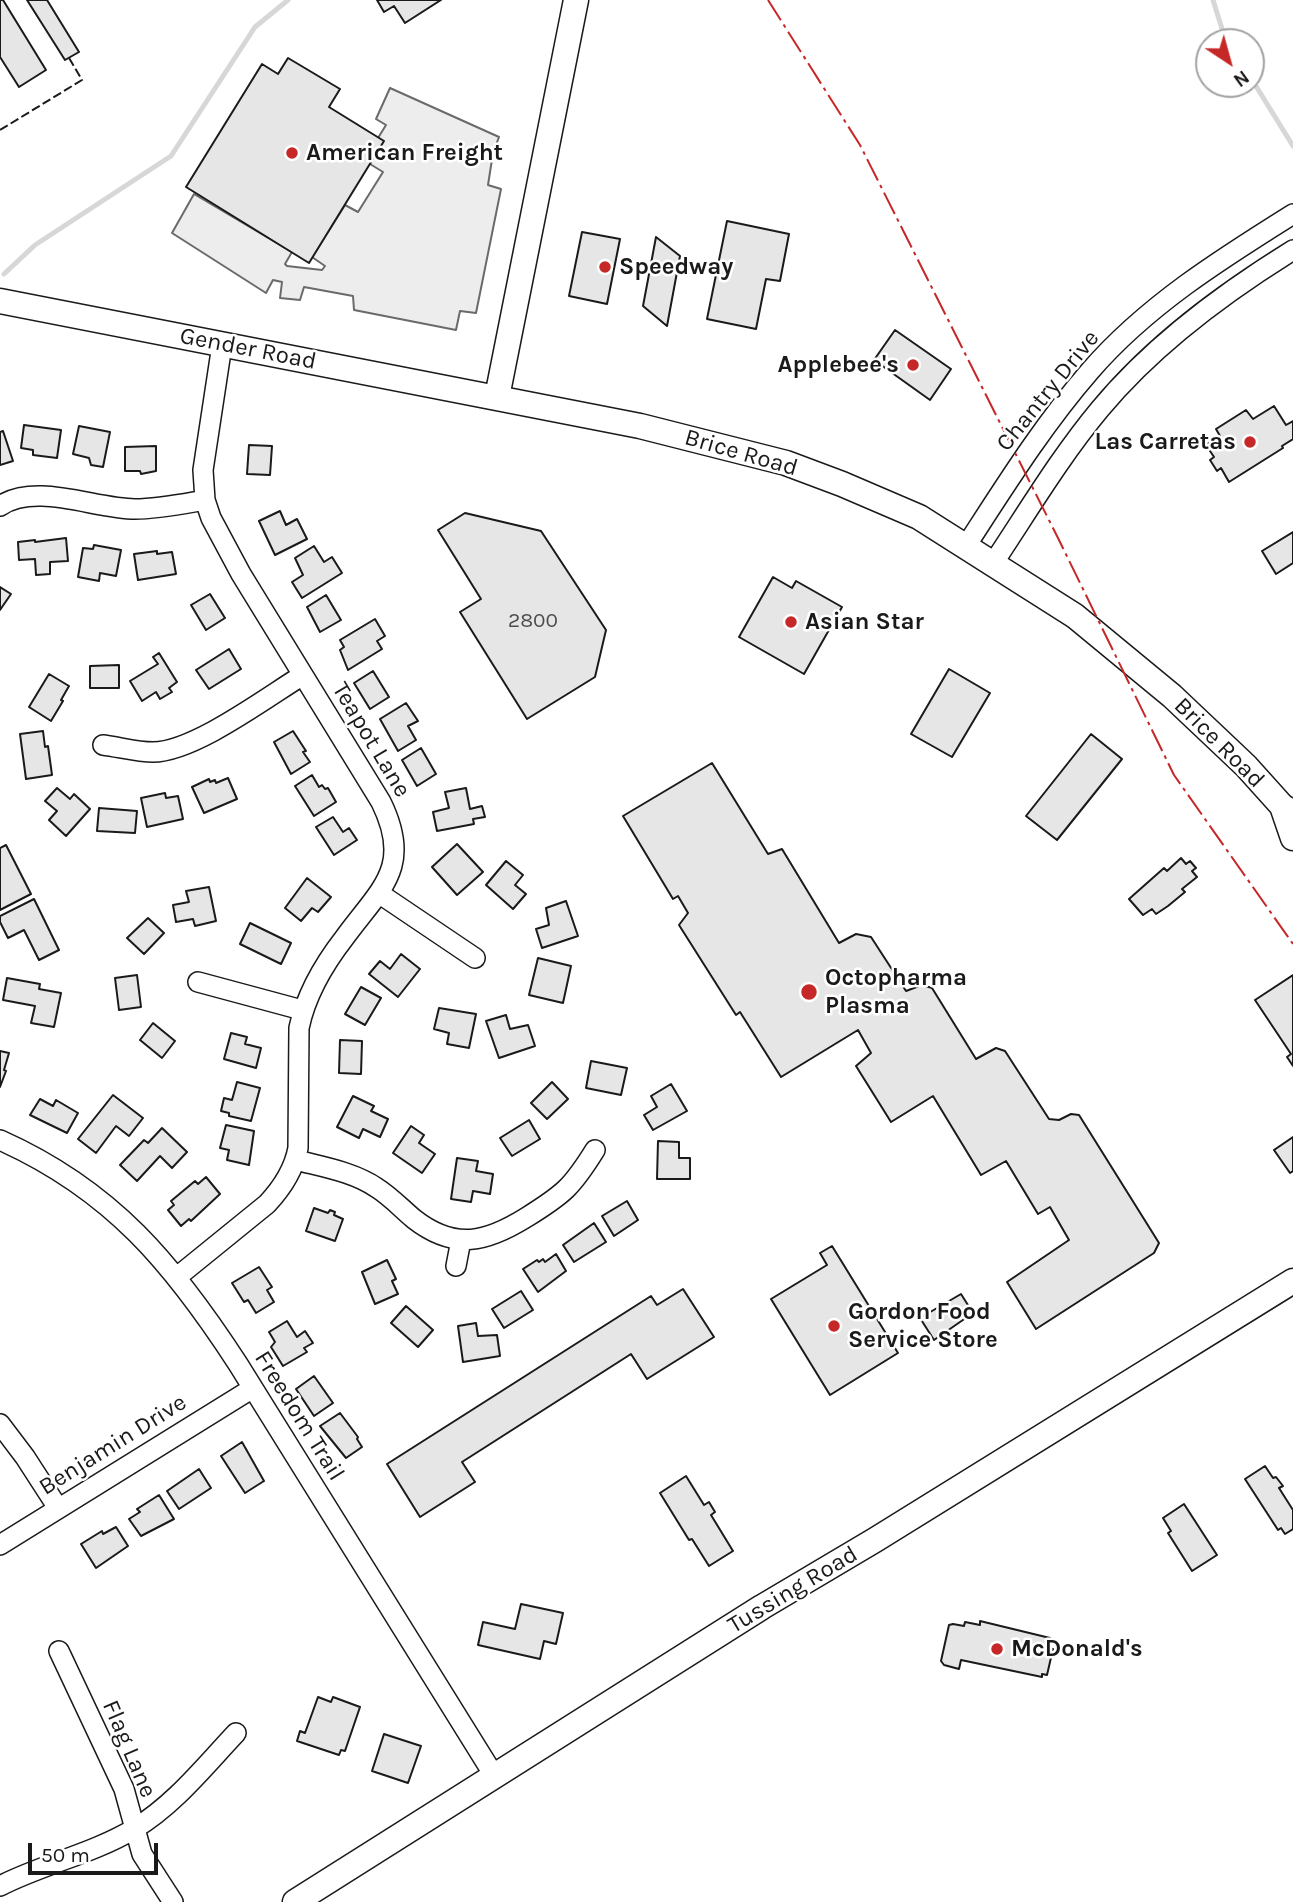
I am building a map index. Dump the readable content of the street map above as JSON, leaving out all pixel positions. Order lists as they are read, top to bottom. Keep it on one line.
{"streets":{"main road":["Gender Road","Brice Road","Tussing Road"],"street":["Chantry Drive","Teapot Lane","Freedom Trail","Benjamin Drive","Flag Lane"]},"crossings":[["Gender Road","Brice Road"],["Gender Road","Teapot Lane"],["Chantry Drive","Brice Road"],["Teapot Lane","Freedom Trail"],["Freedom Trail","Benjamin Drive"],["Freedom Trail","Tussing Road"]],"places":["American Freight","Speedway","Applebee's","Las Carretas","Asian Star","Octopharma Plasma","Gordon Food Service Store","McDonald's"],"house_numbers":["2800"],"scale_bar":"50 m","north":"bottom right"}
